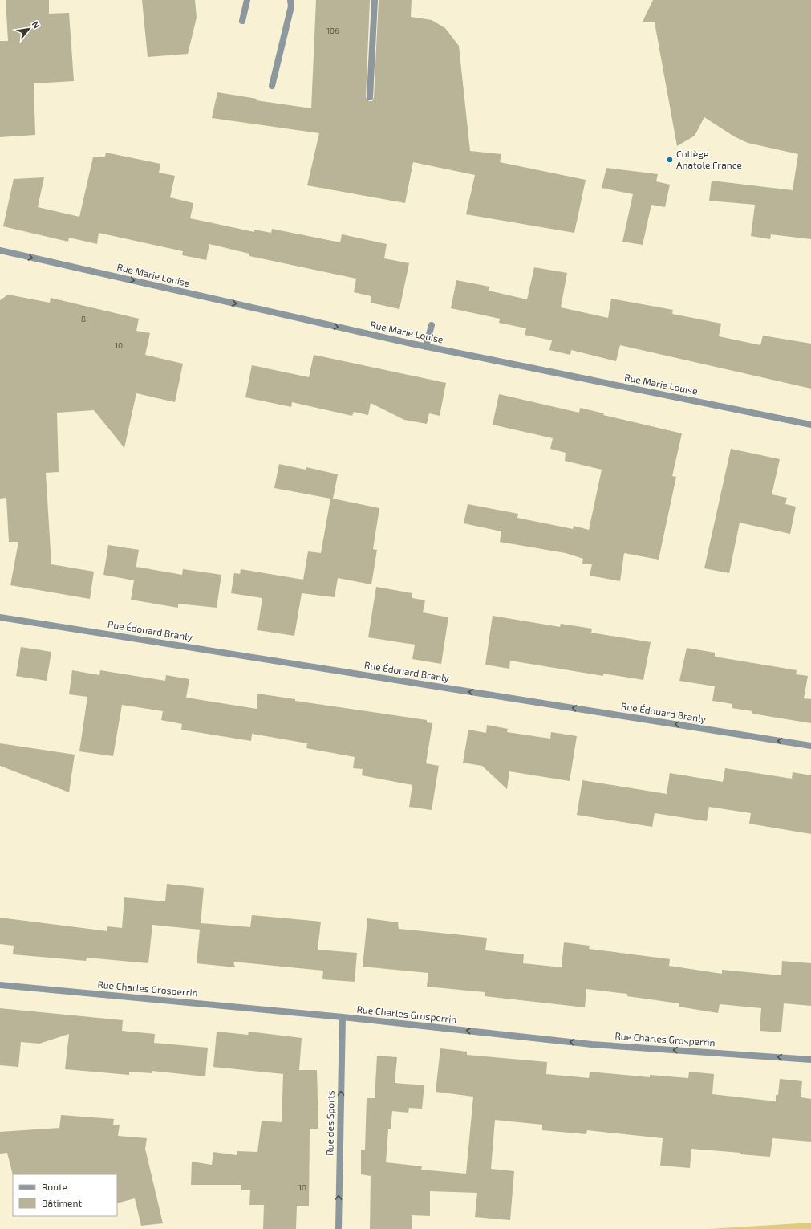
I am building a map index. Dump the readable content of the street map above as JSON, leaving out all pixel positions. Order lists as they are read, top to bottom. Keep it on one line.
{"streets":{"street":["Rue Marie Louise","Rue Édouard Branly","Rue Charles Grosperrin","Rue des Sports"]},"crossings":[["Rue Charles Grosperrin","Rue des Sports"]],"one_way":["Rue Marie Louise","Rue Édouard Branly","Rue Charles Grosperrin","Rue des Sports"],"places":["Collège Anatole France"],"house_numbers":["106","8","10","10"],"legend":["Route","Bâtiment"],"north":"top right"}
